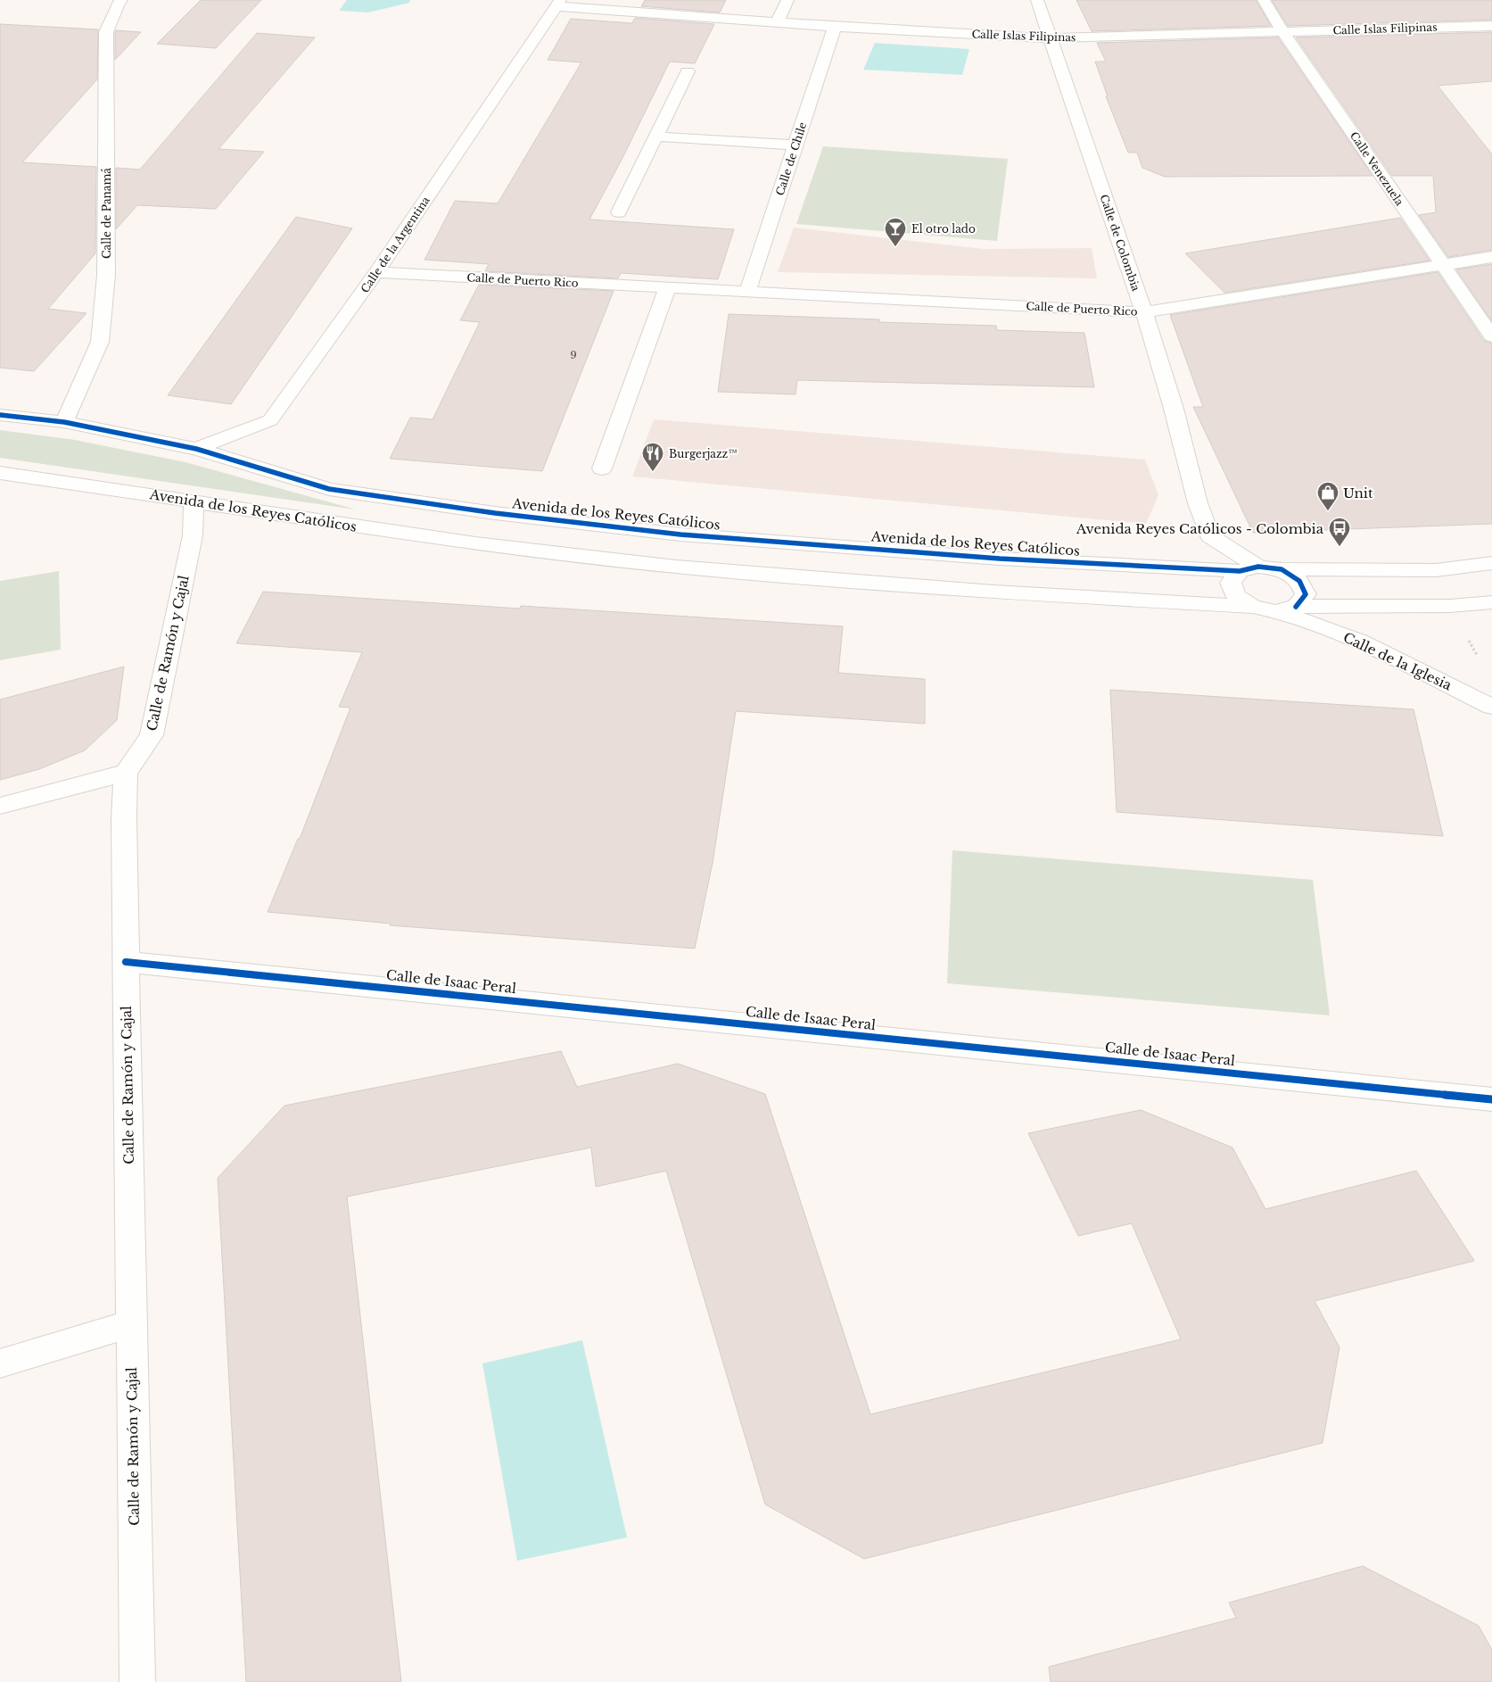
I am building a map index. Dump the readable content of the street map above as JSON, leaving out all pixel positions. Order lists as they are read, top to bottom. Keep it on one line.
{"streets":{"street":["Calle Islas Filipinas","Calle de Chile","Calle Venezuela","Calle de Panamá","Calle de Colombia","Calle de la Argentina","Calle de Puerto Rico","Avenida de los Reyes Católicos","Calle de Ramón y Cajal","Calle de la Iglesia","Calle de Isaac Peral"]},"crossings":[["Calle Islas Filipinas","Calle de Chile"],["Calle Islas Filipinas","Calle Venezuela"],["Calle Islas Filipinas","Calle de Colombia"],["Calle Islas Filipinas","Calle de la Argentina"],["Calle de Chile","Calle de Puerto Rico"],["Calle Venezuela","Calle de Puerto Rico"],["Calle de Panamá","Avenida de los Reyes Católicos"],["Calle de Colombia","Calle de Puerto Rico"],["Calle de Colombia","Avenida de los Reyes Católicos"],["Calle de la Argentina","Calle de Puerto Rico"],["Calle de la Argentina","Avenida de los Reyes Católicos"],["Avenida de los Reyes Católicos","Calle de Ramón y Cajal"],["Avenida de los Reyes Católicos","Calle de la Iglesia"],["Calle de Ramón y Cajal","Calle de Isaac Peral"]],"places":{"bar":["El otro lado"],"restaurant":["Burgerjazz™"],"shop":["Unit"],"bus stop":["Avenida Reyes Católicos - Colombia"]},"house_numbers":["9"]}
